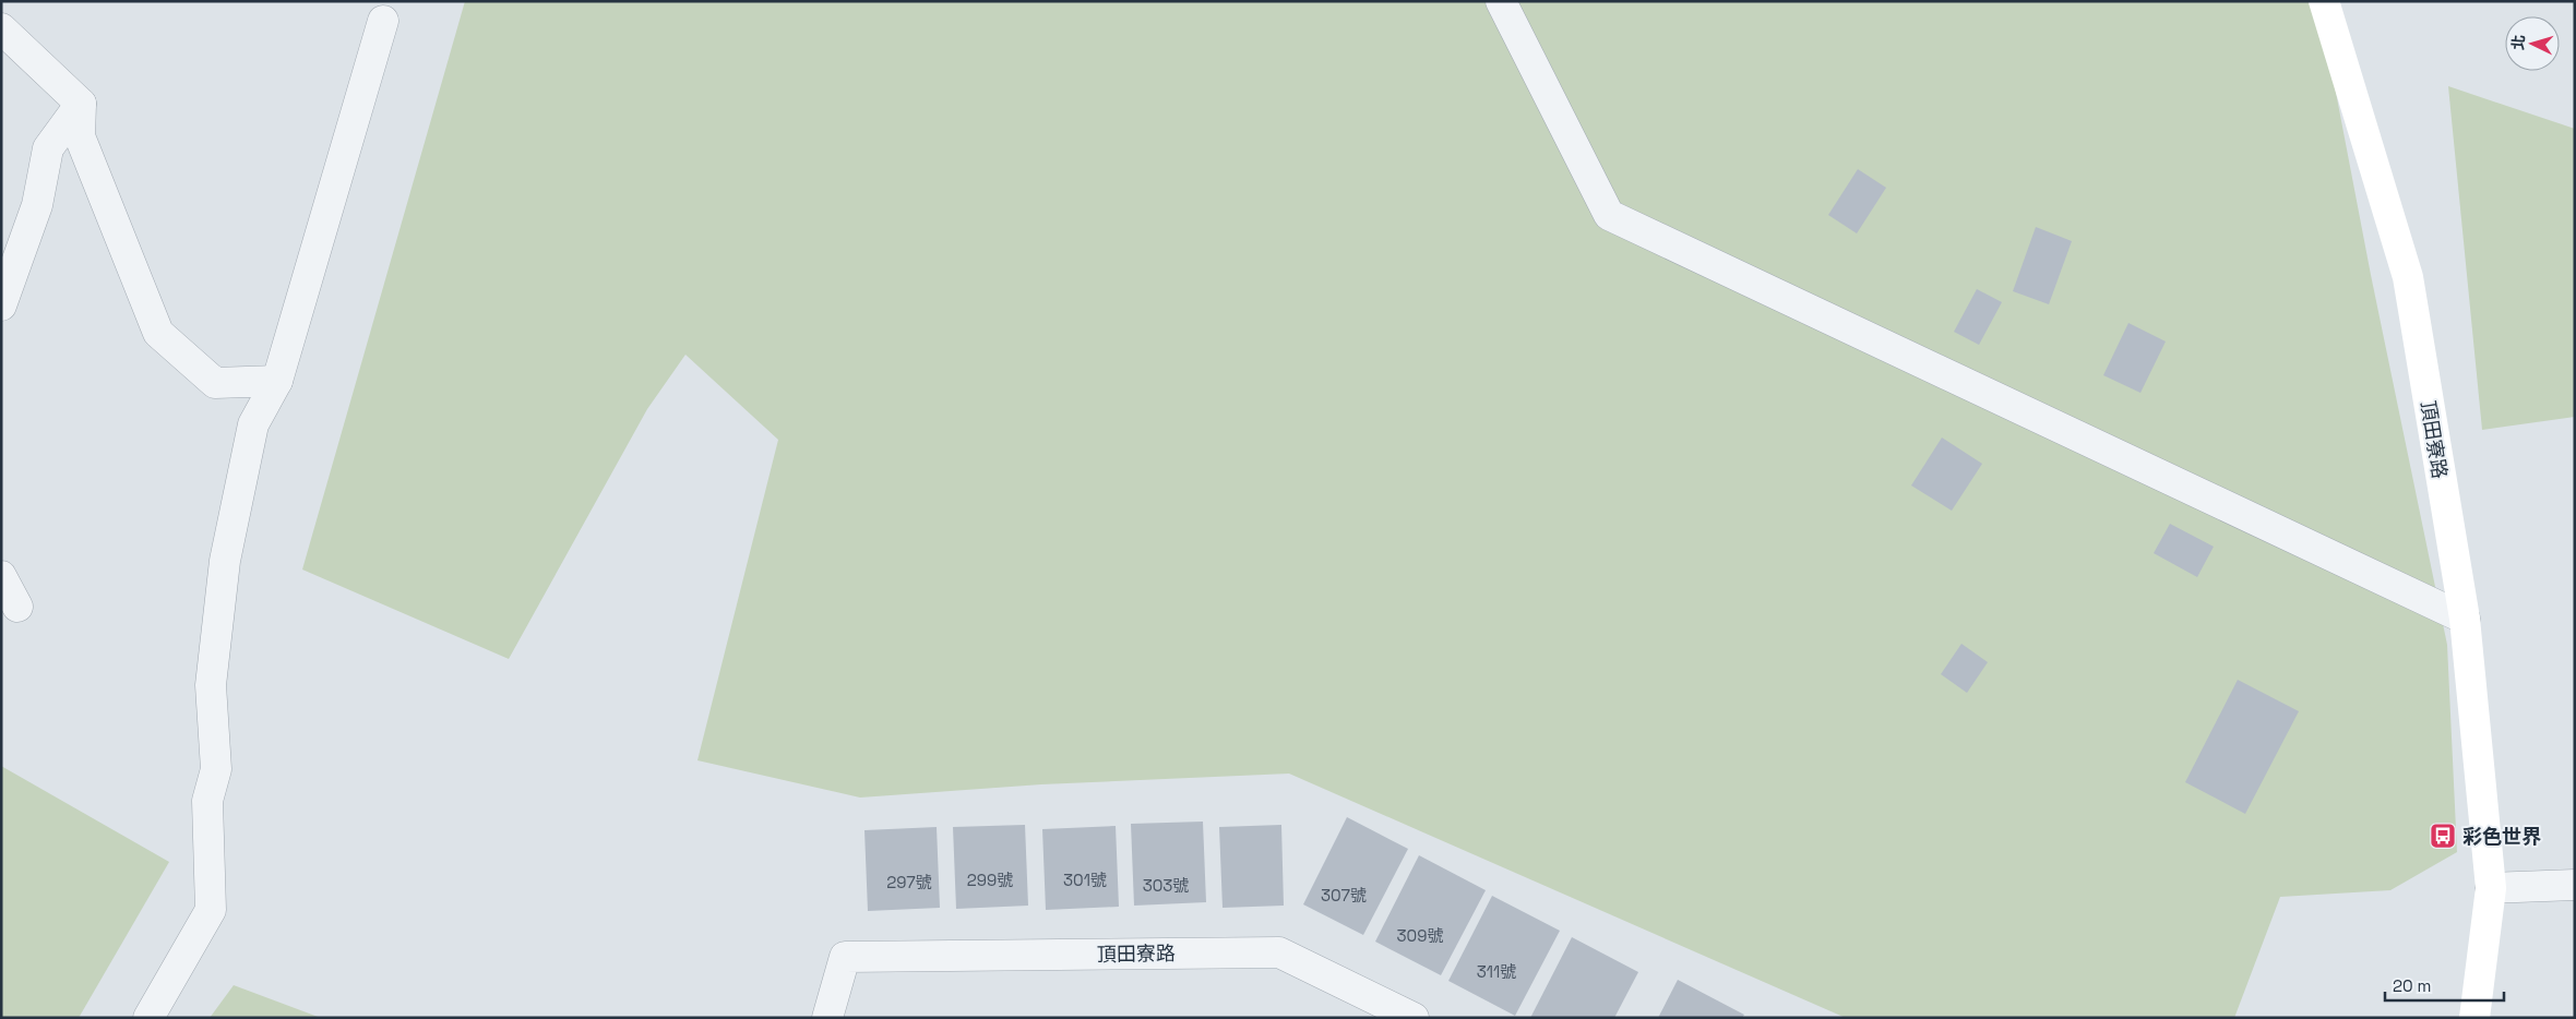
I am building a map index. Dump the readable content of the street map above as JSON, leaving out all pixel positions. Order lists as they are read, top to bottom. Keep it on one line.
{"streets":{"street":["頂田寮路"]},"places":{"bus stop":["彩色世界"]},"house_numbers":["299號","301號","297號","303號","307號","309號","311號"],"scale_bar":"20 m","north":"left"}
